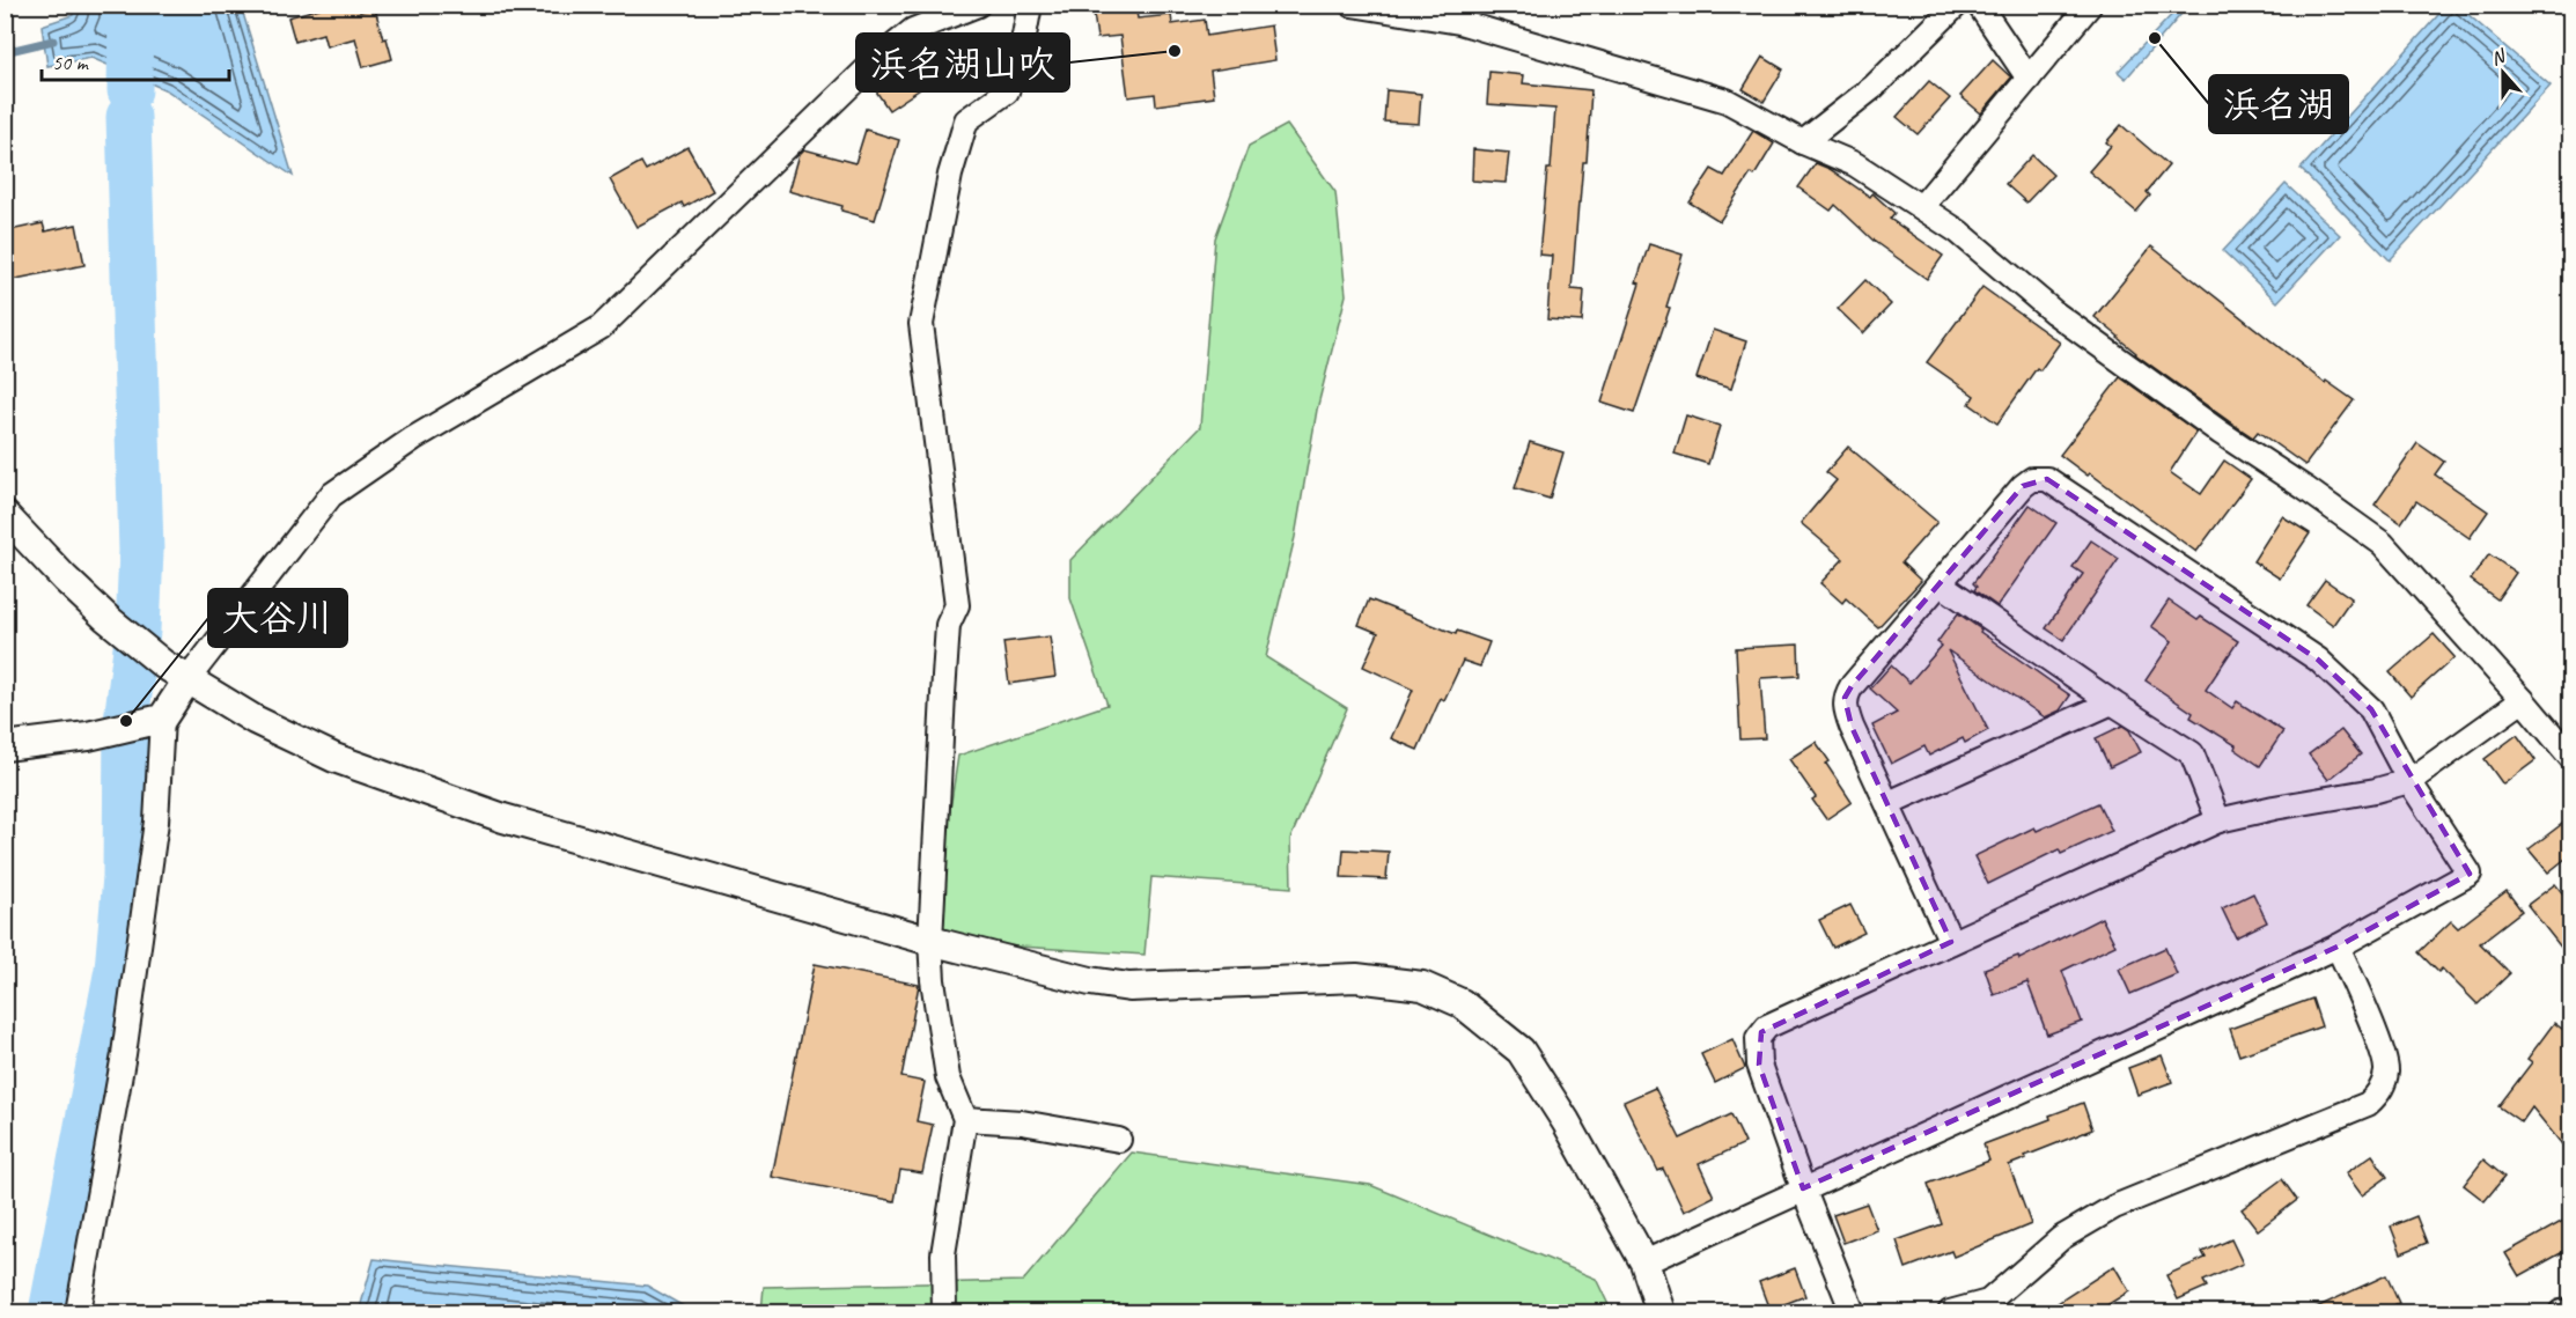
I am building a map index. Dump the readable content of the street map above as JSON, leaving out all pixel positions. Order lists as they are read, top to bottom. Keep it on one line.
{"places":["浜名湖","浜名湖山吹","大谷川"],"scale_bar":"50 m","north":"top"}
